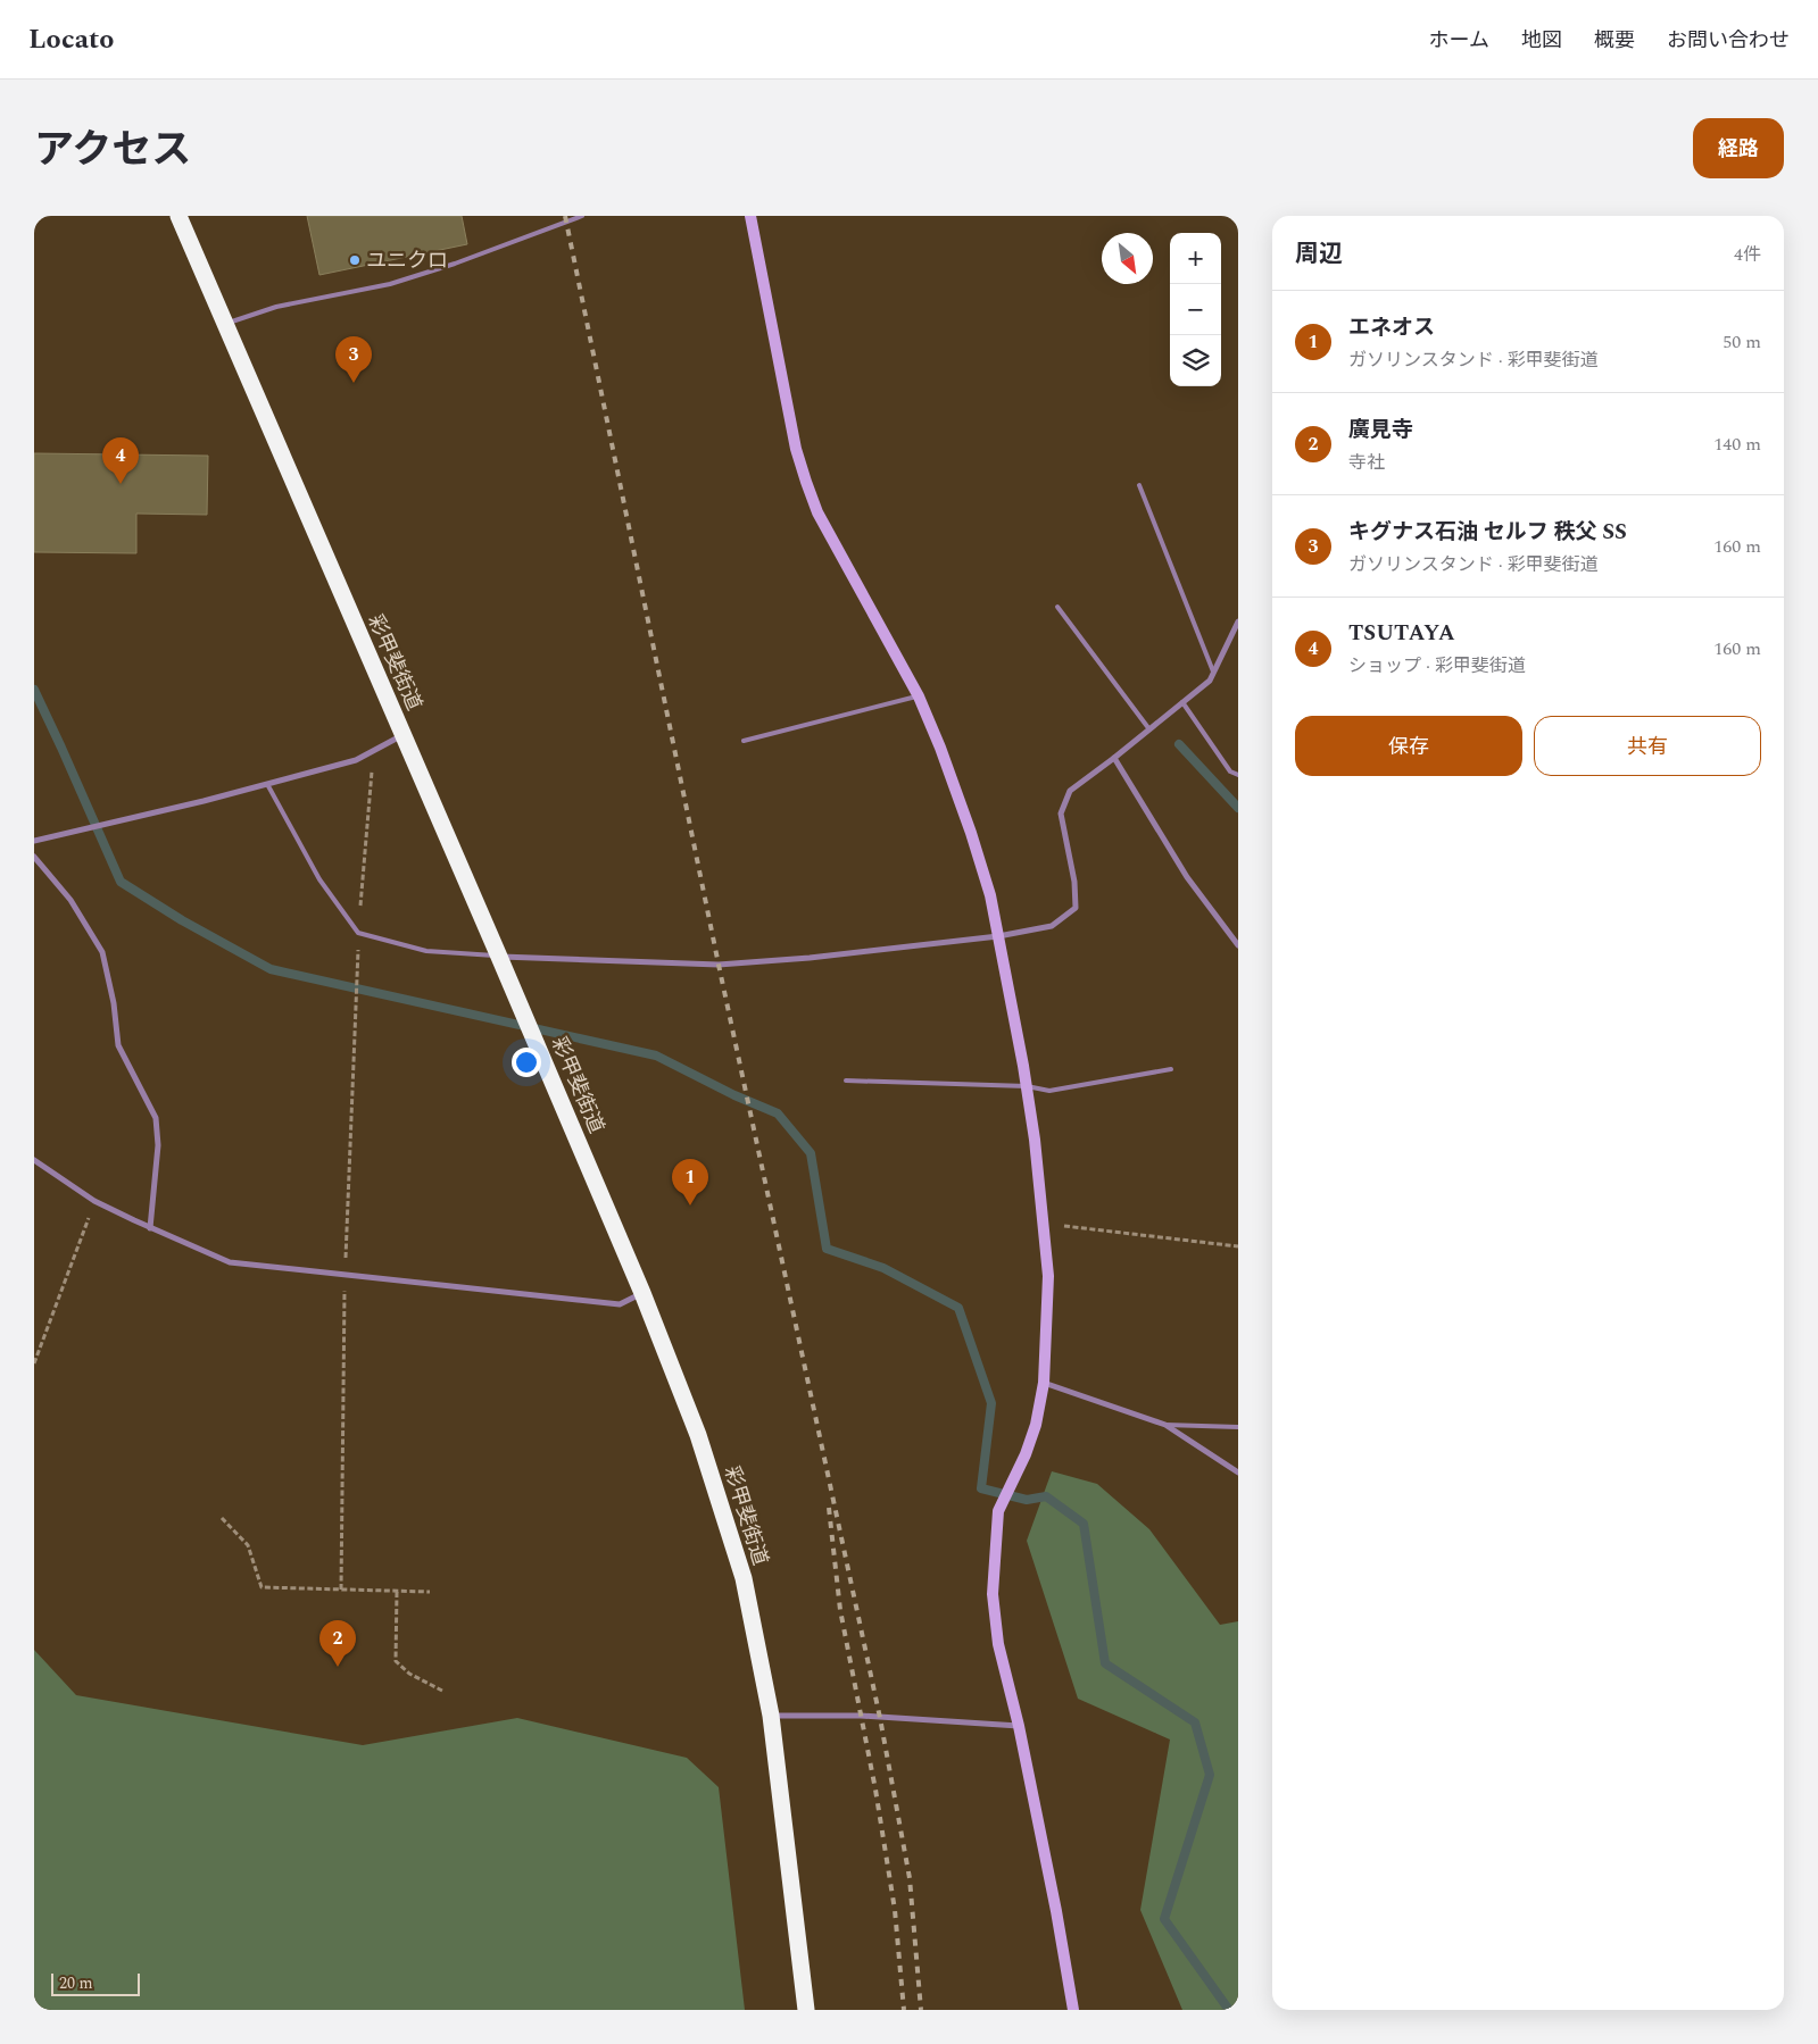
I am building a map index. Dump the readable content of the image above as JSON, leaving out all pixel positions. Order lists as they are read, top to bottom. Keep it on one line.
{"streets":{"highway":["彩甲斐街道"]},"places":["ユニクロ"],"scale_bar":"20 m","north":"bottom right","page":{"header":"Locato","nav":["ホーム","地図","概要","お問い合わせ"],"title":"アクセス","buttons":["経路",["保存","共有"]],"heading":["周辺","4件"],"map_buttons":["+","−"],"list":[{"mark":"1","name":"エネオス","note":"ガソリンスタンド · 彩甲斐街道","value":"50 m"},{"mark":"2","name":"廣見寺","note":"寺社","value":"140 m"},{"mark":"3","name":"キグナス石油 セルフ 秩父 SS","note":"ガソリンスタンド · 彩甲斐街道","value":"160 m"},{"mark":"4","name":"TSUTAYA","note":"ショップ · 彩甲斐街道","value":"160 m"}],"pins":["3","4","1","2"],"scale":"20 m"}}
